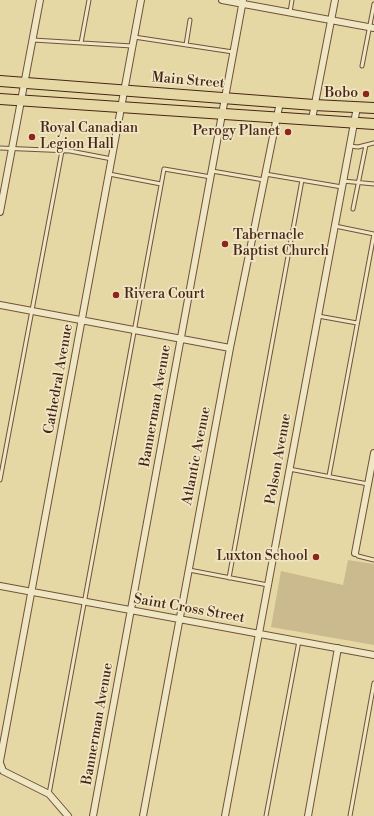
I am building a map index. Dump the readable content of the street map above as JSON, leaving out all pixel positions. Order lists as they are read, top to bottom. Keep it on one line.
{"streets":{"main road":["Main Street"],"street":["Cathedral Avenue","Bannerman Avenue","Atlantic Avenue","Polson Avenue","Saint Cross Street"]},"crossings":[["Main Street","Cathedral Avenue"],["Main Street","Bannerman Avenue"],["Main Street","Atlantic Avenue"],["Main Street","Polson Avenue"],["Cathedral Avenue","Saint Cross Street"],["Bannerman Avenue","Saint Cross Street"],["Atlantic Avenue","Saint Cross Street"],["Polson Avenue","Saint Cross Street"]],"places":["Bobo","Perogy Planet","Royal Canadian Legion Hall","Tabernacle Baptist Church","Rivera Court","Luxton School"]}
